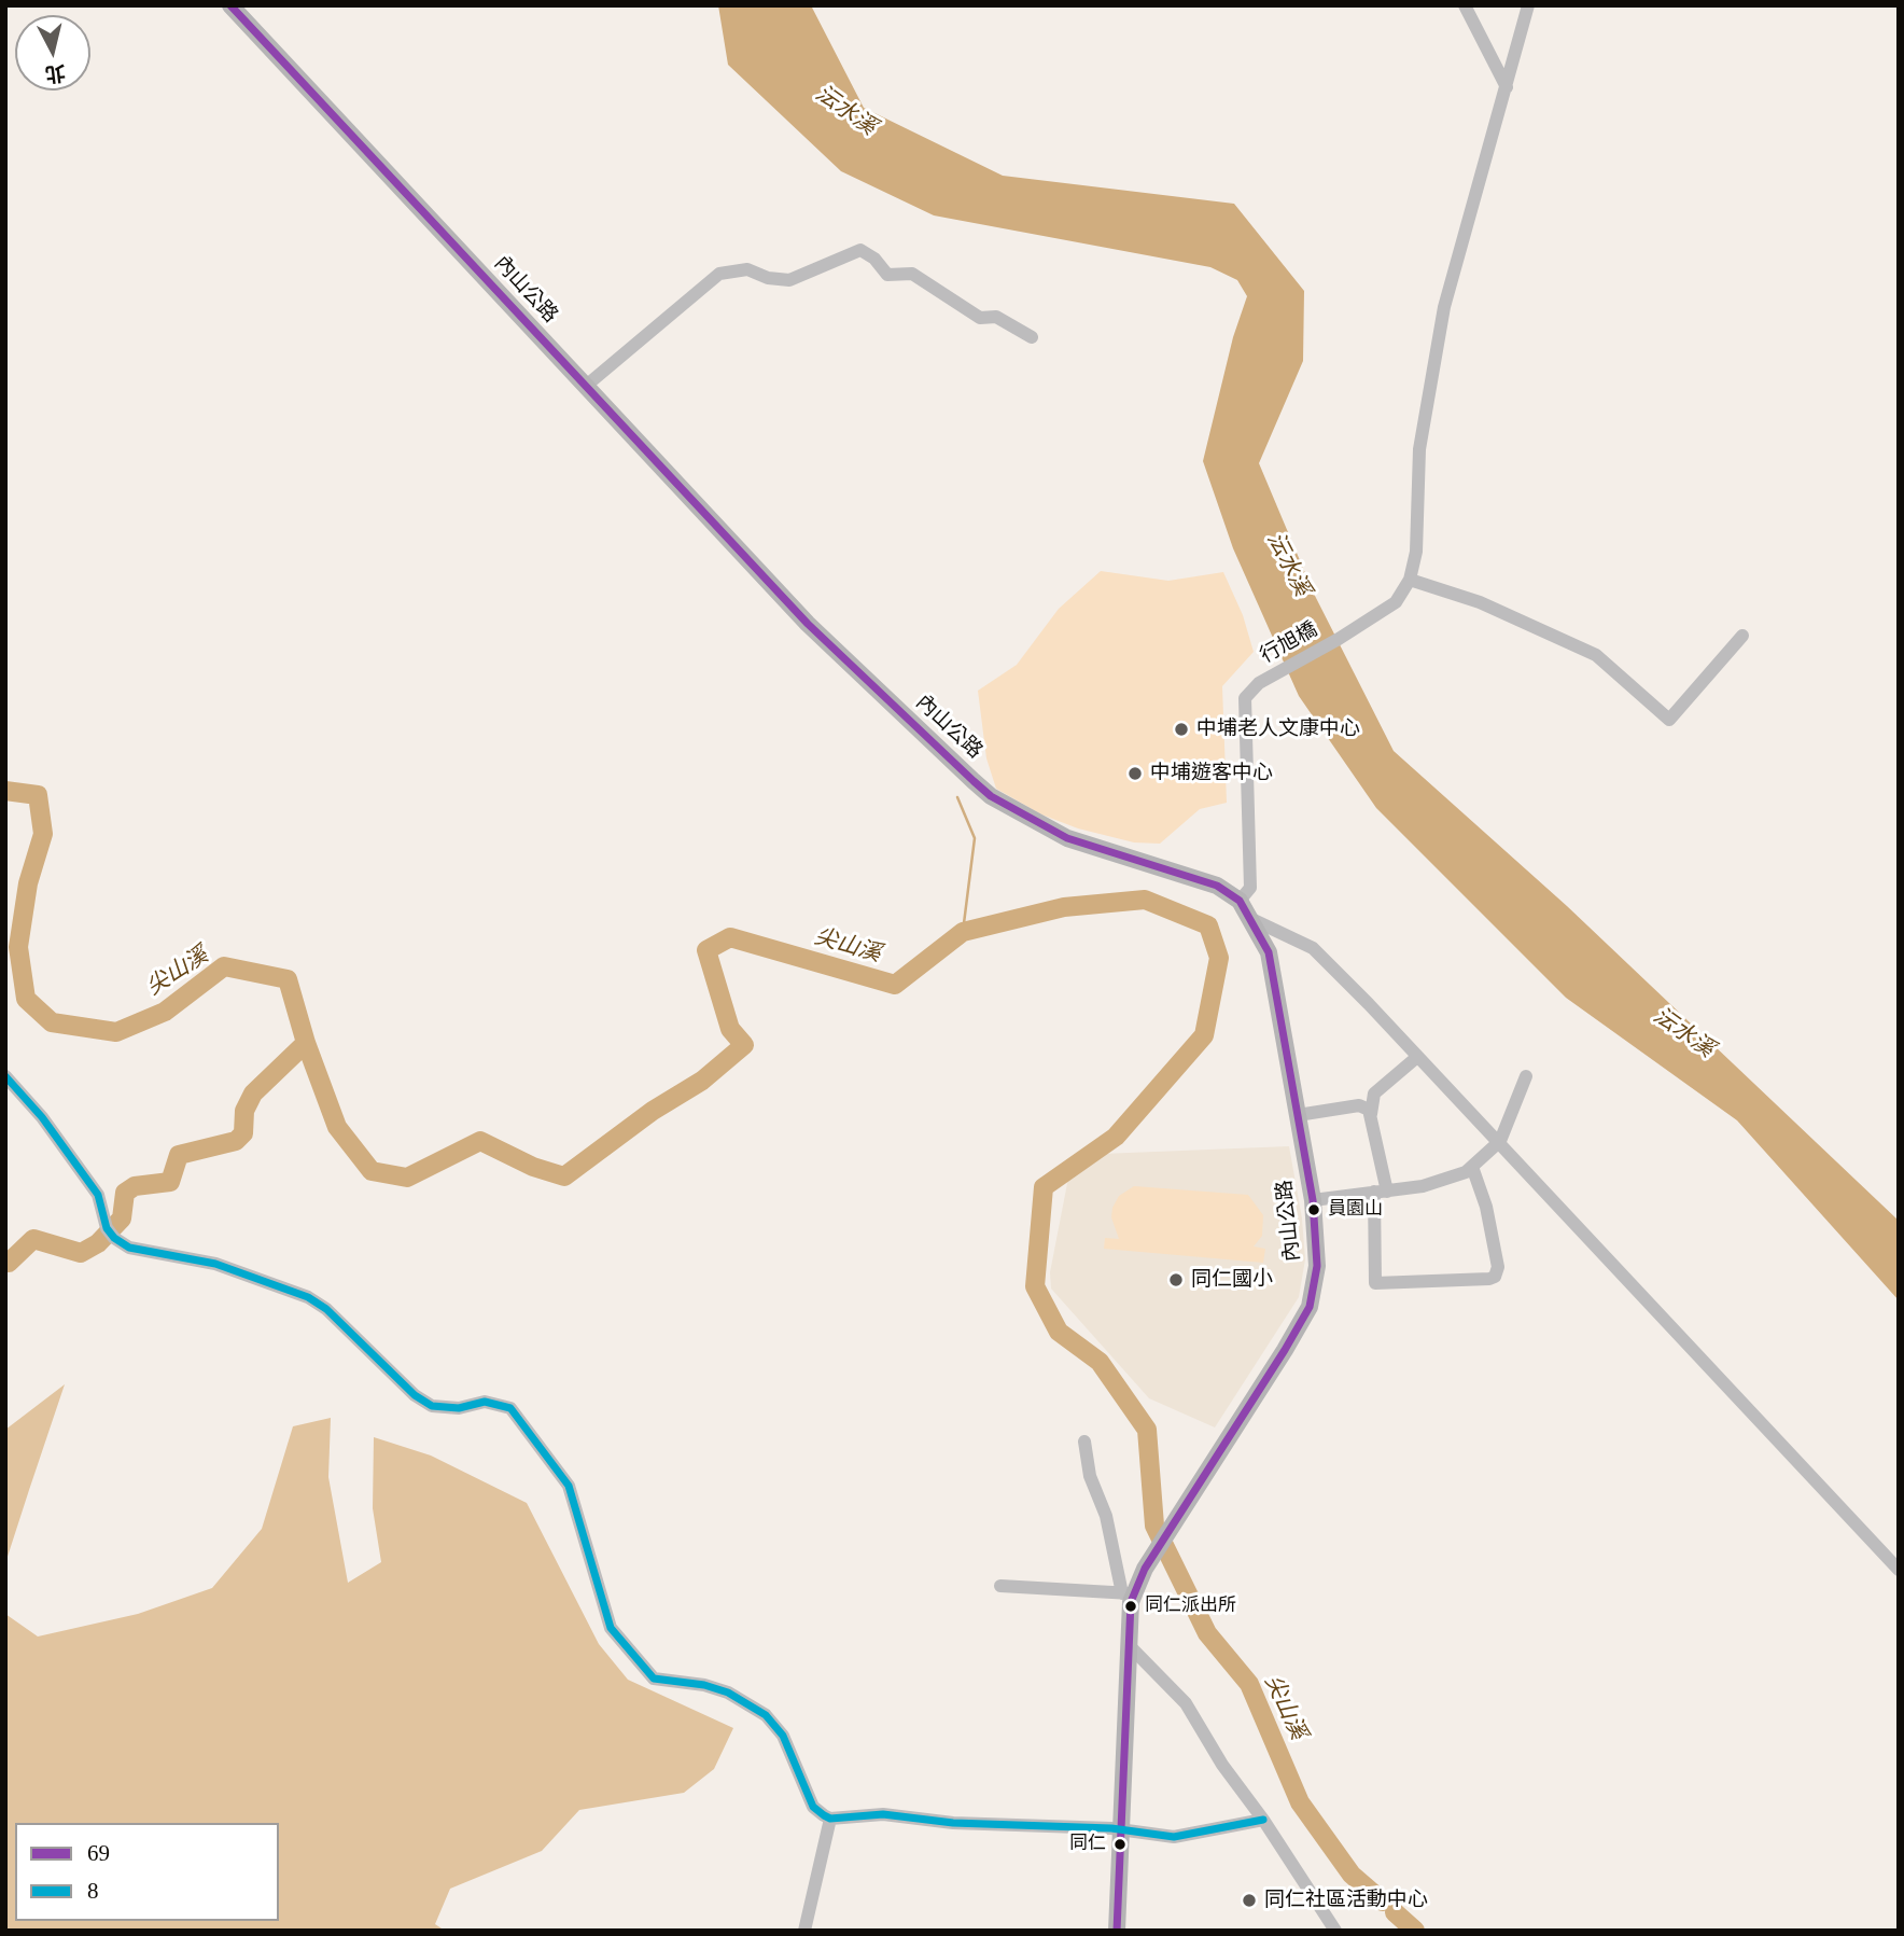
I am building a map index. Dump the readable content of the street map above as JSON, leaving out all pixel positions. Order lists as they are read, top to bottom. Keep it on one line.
{"streets":{"main road":["內山公路"],"street":["行旭橋"]},"crossings":[["內山公路","行旭橋"]],"water":["沄水溪","尖山溪"],"places":["中埔老人文康中心","中埔遊客中心","員園山","同仁國小","同仁派出所","同仁","同仁社區活動中心"],"lines":["transit line 69","transit line 8"],"legend":["69","8"],"north":"bottom"}
